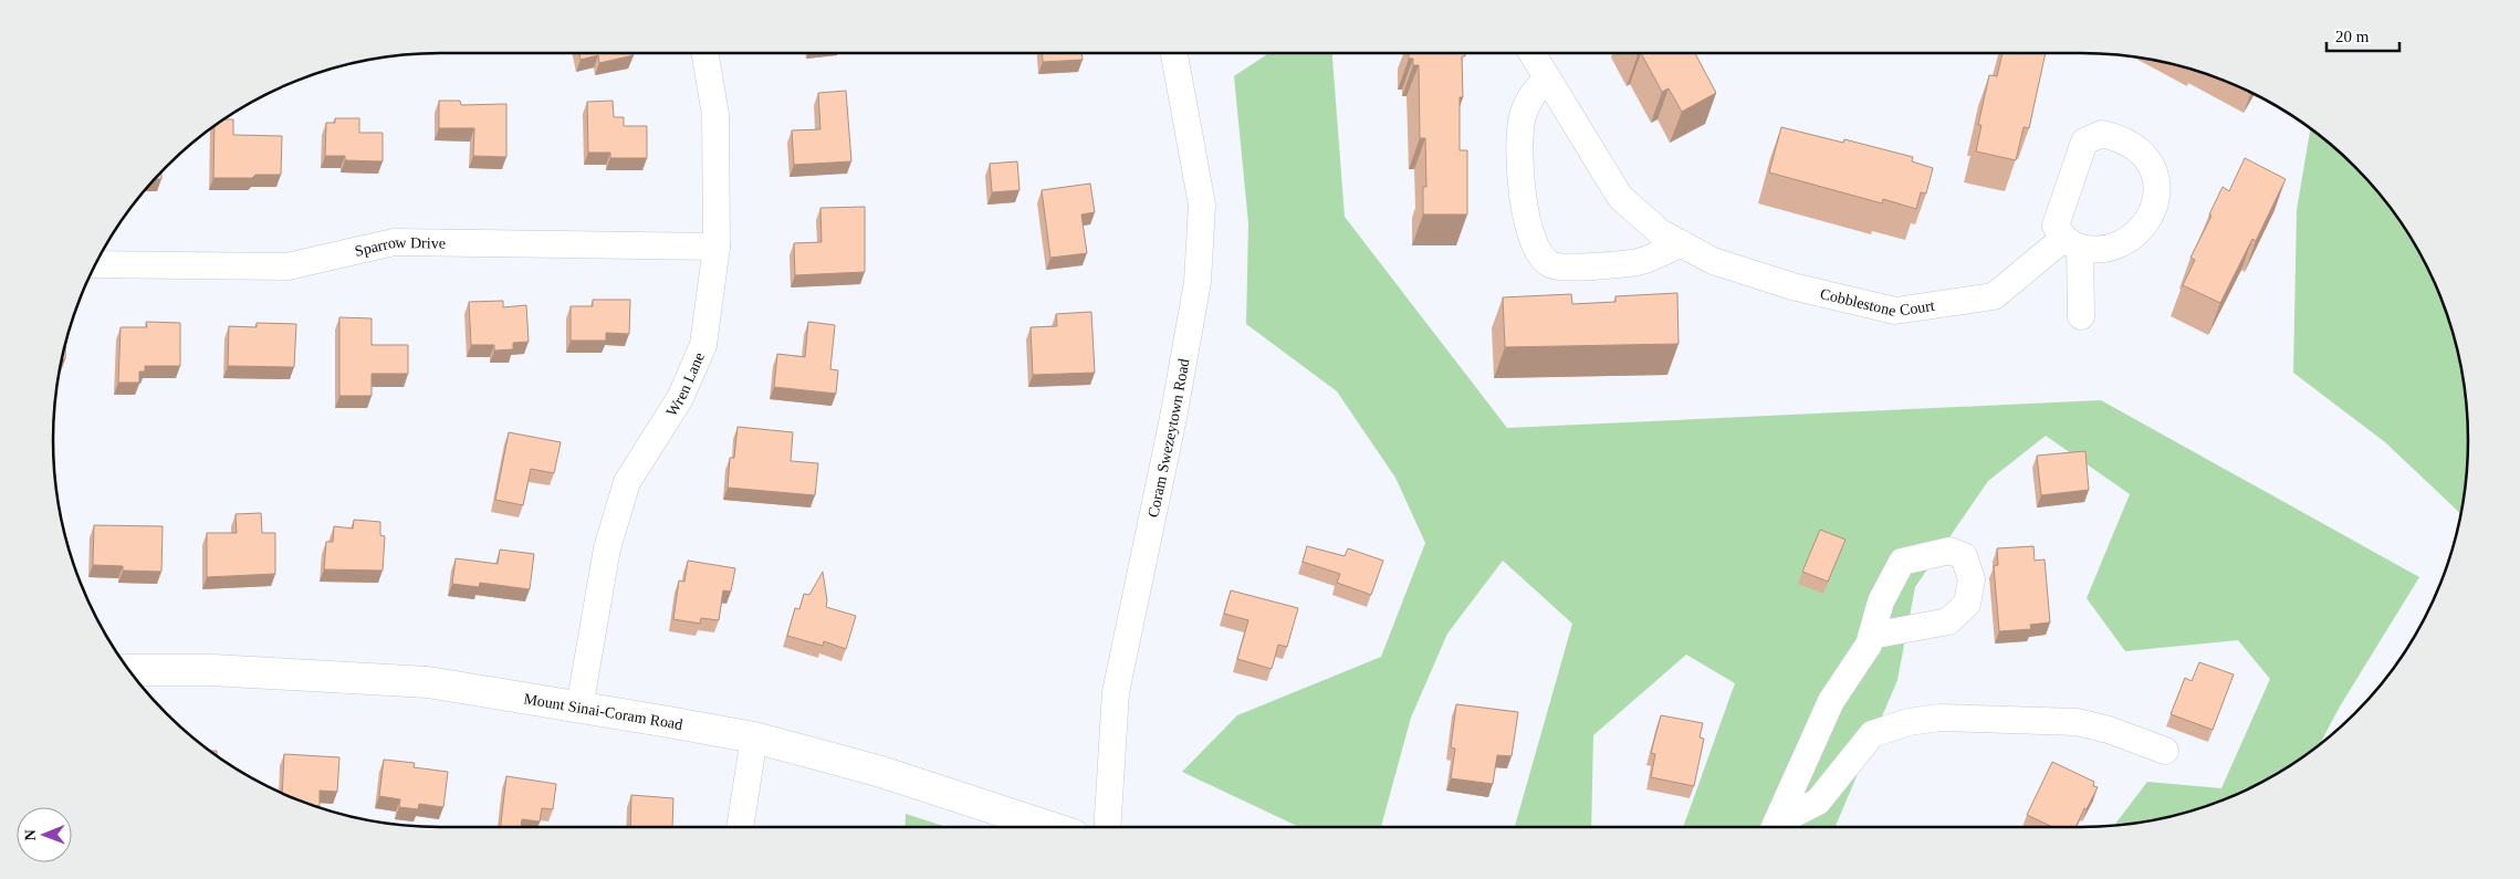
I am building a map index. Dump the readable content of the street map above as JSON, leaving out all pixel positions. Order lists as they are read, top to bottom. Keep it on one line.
{"streets":{"main road":["Mount Sinai-Coram Road"],"street":["Sparrow Drive","Cobblestone Court","Wren Lane","Coram Swezeytown Road"]},"crossings":[["Sparrow Drive","Wren Lane"],["Wren Lane","Mount Sinai-Coram Road"]],"scale_bar":"20 m","north":"left"}
